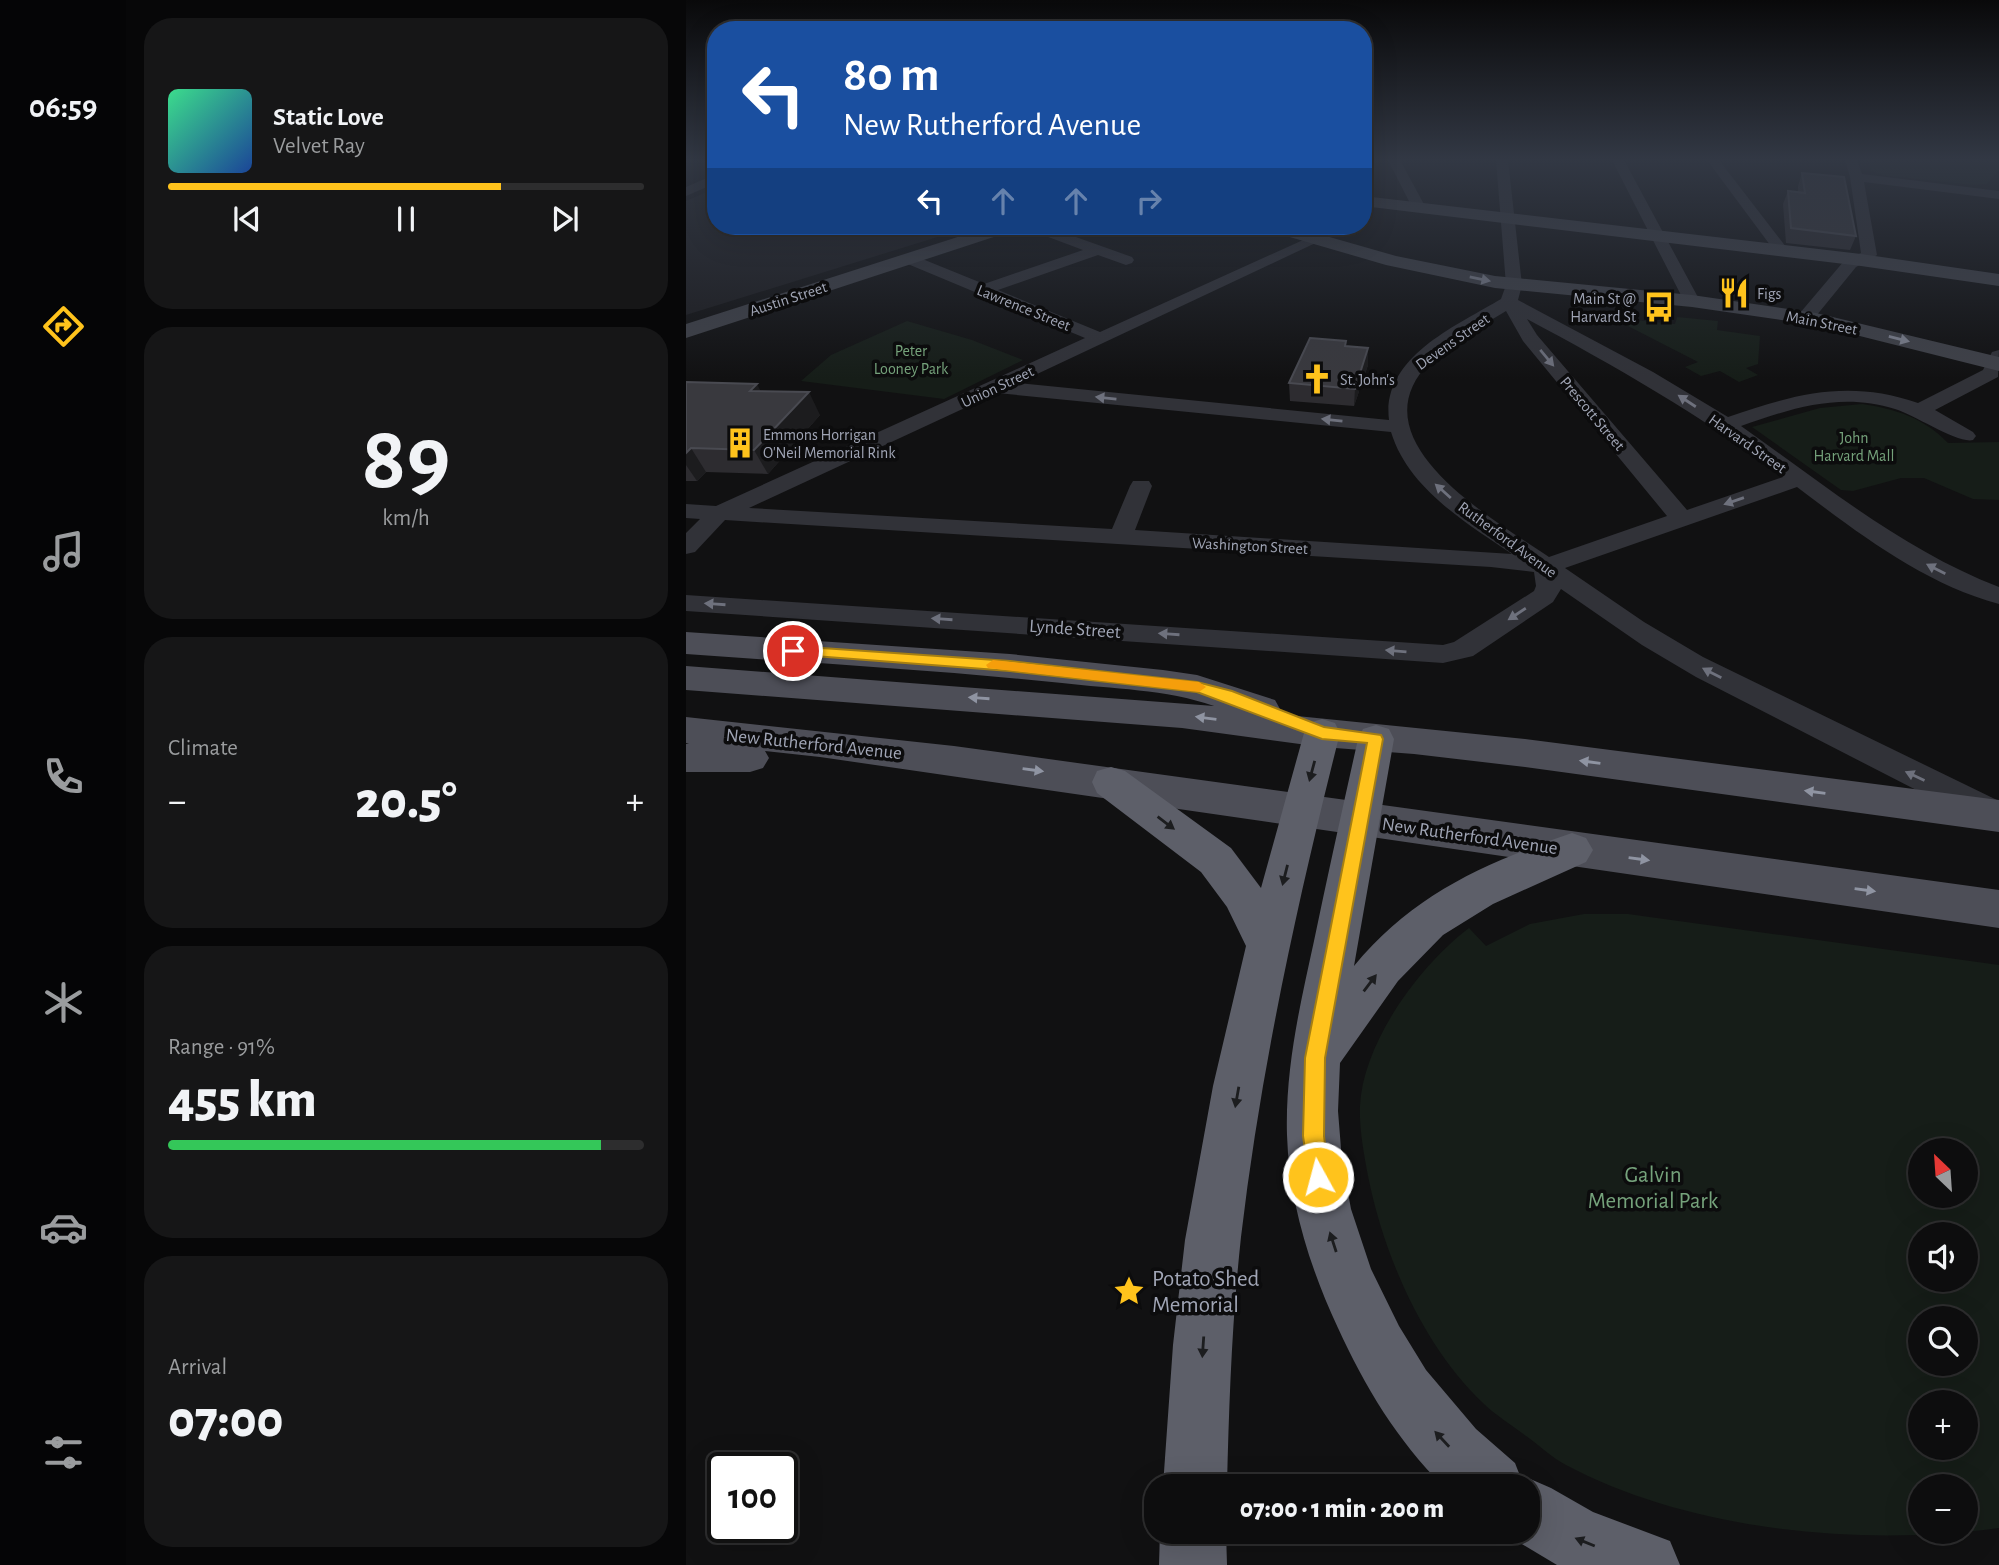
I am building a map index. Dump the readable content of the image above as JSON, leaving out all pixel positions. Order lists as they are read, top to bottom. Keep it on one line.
{"streets":{"main road":["Austin Street","Main Street","New Rutherford Avenue"],"street":["Lawrence Street","Devens Street","Union Street","Prescott Street","Harvard Street","Rutherford Avenue","Washington Street","Lynde Street"]},"crossings":[["Austin Street","Lawrence Street"],["Lawrence Street","Union Street"],["Main Street","Devens Street"],["Main Street","Union Street"],["Main Street","Prescott Street"],["Main Street","Harvard Street"],["Devens Street","Prescott Street"],["Devens Street","Harvard Street"],["Devens Street","Rutherford Avenue"],["Union Street","Washington Street"],["Prescott Street","Harvard Street"],["Prescott Street","Washington Street"],["Harvard Street","Washington Street"],["Rutherford Avenue","Washington Street"],["Rutherford Avenue","Lynde Street"],["Washington Street","Lynde Street"]],"one_way":["Harvard Street","Rutherford Avenue"],"parks":["Peter Looney Park","John Harvard Mall","Galvin Memorial Park"],"places":{"restaurant":["Figs"],"bus stop":["Main St @ Harvard St"],"church":["St. John's"],"building":["Emmons Horrigan O'Neil Memorial Rink"],"place":["Potato Shed Memorial"]},"north":"top left","page":{"tabs":"06:59","turn":["80 m","New Rutherford Avenue"],"song":["Static Love","Velvet Ray"],"tile":[["89","km/h"],"Climate",["Range · 91%","455 km"],["Arrival","07:00"]],"heat":["−","20.5°","+"],"map_buttons":["+","−"],"limit":"100","trip":"07:00 · 1 min · 200 m"}}
